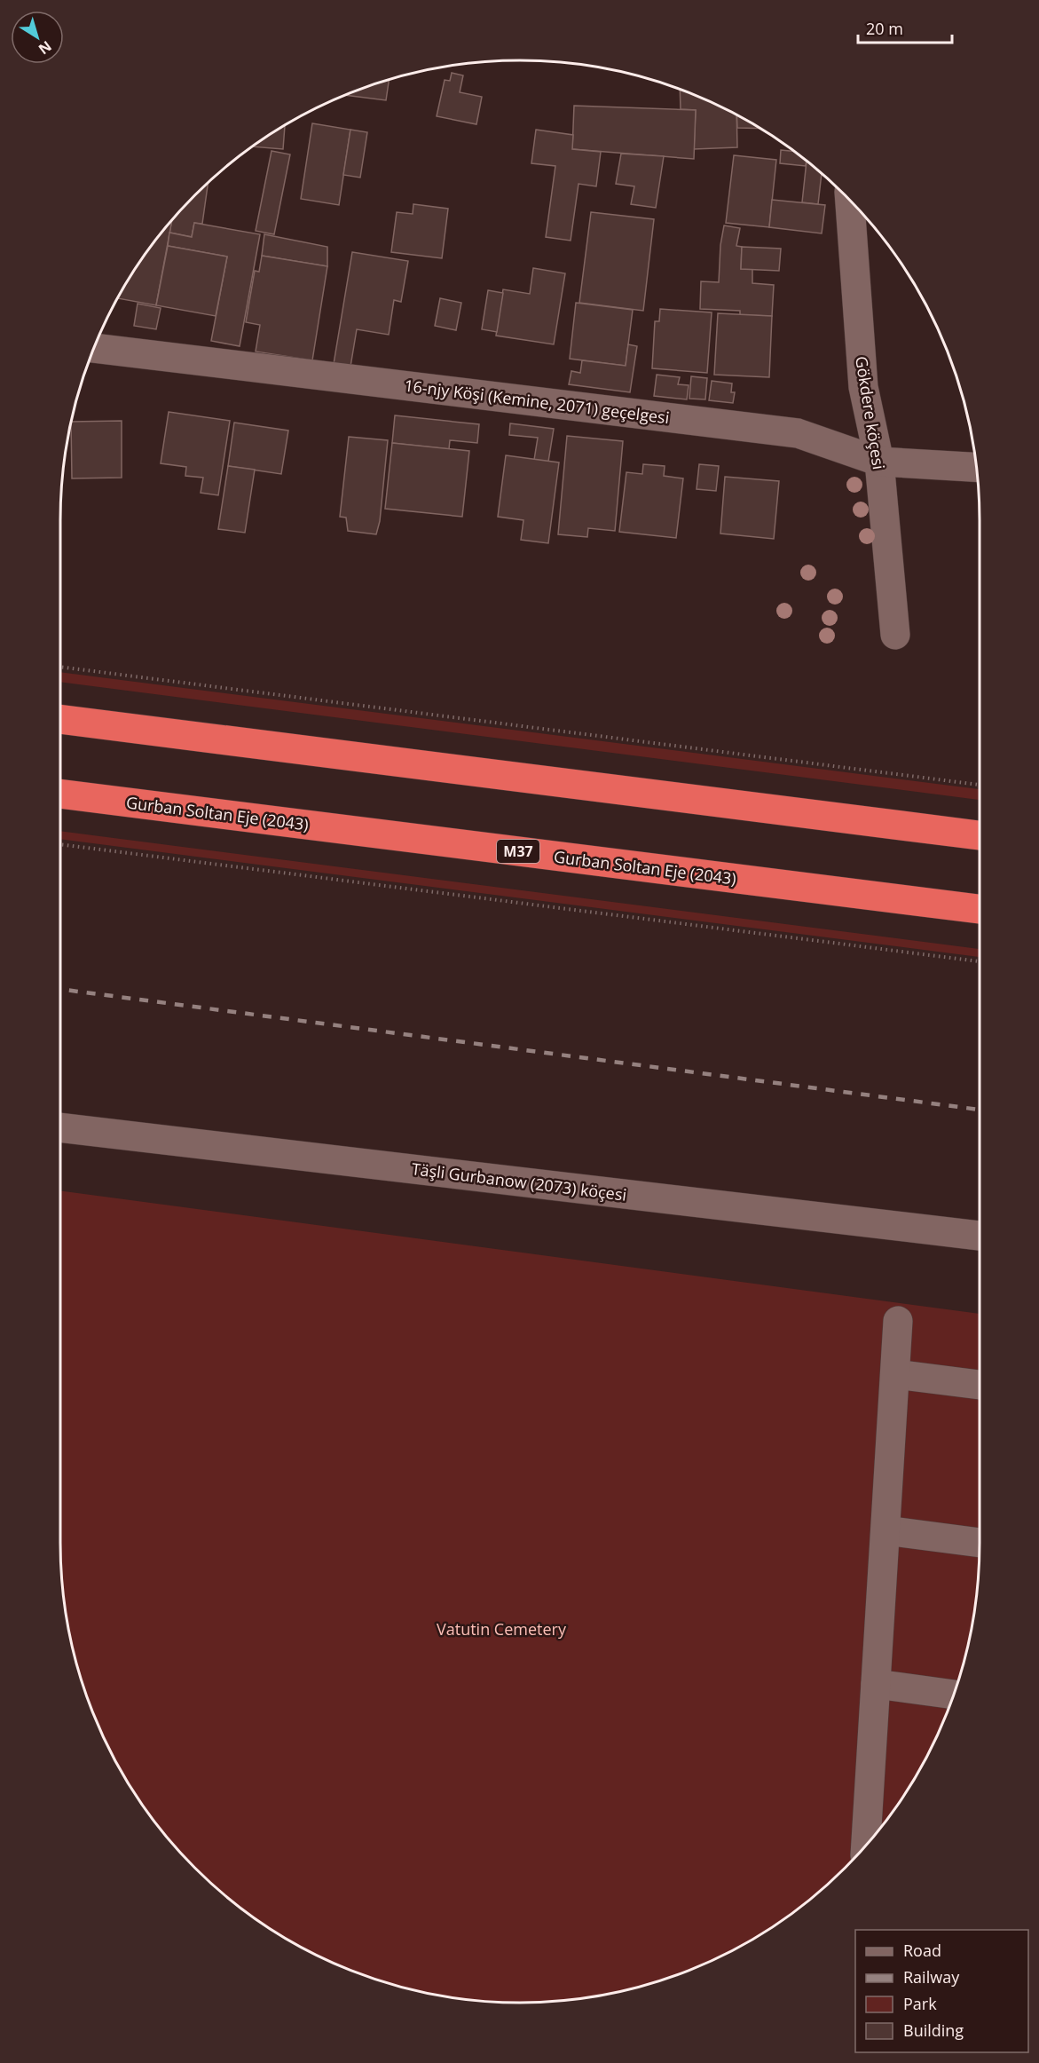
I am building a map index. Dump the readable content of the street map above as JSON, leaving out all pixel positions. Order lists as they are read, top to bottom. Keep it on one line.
{"streets":{"highway":["Gurban Soltan Eje (2043)","M37"],"street":["16-njy Köşi (Kemine, 2071) geçelgesi","Gökdere köçesi","Täşli Gurbanow (2073) köçesi"]},"crossings":[["16-njy Köşi (Kemine, 2071) geçelgesi","Gökdere köçesi"]],"parks":["Vatutin Cemetery"],"legend":["Road","Railway","Park","Building"],"scale_bar":"20 m","north":"bottom right"}
